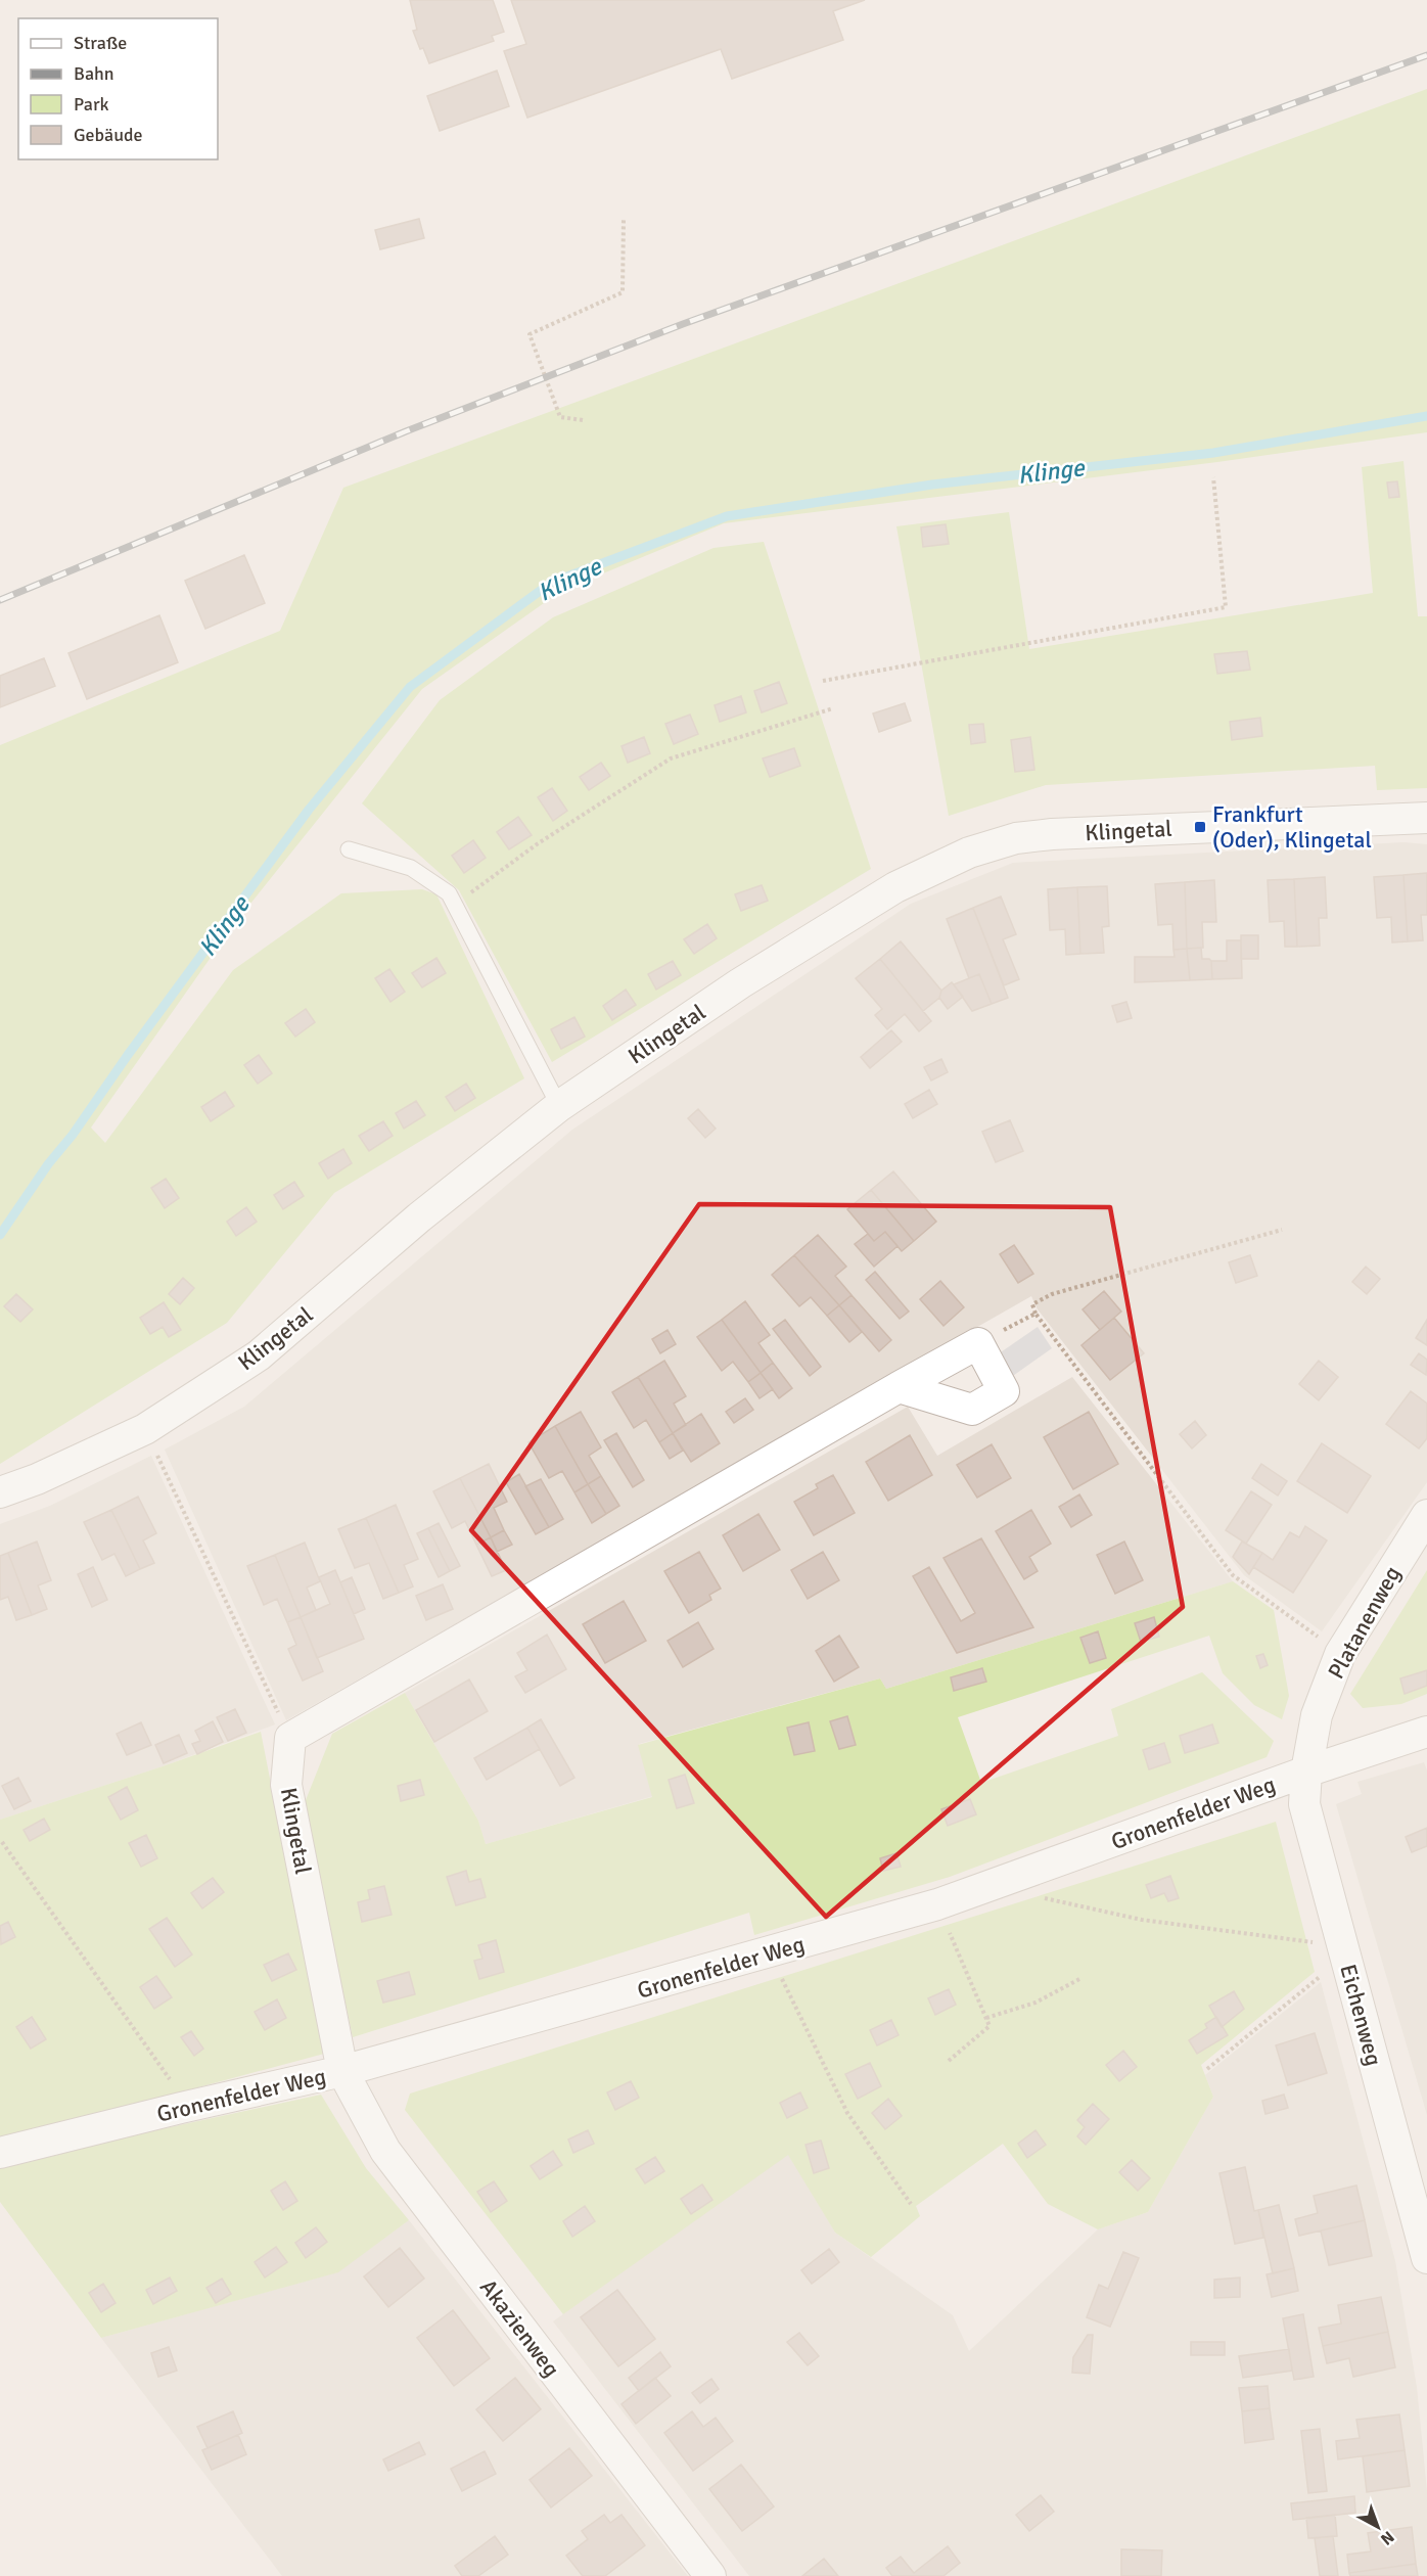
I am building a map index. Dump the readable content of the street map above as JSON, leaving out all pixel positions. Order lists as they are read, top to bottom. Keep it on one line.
{"streets":{"street":["Klingetal","Platanenweg","Gronenfelder Weg","Eichenweg","Akazienweg"]},"crossings":[["Klingetal","Gronenfelder Weg"],["Klingetal","Akazienweg"],["Platanenweg","Gronenfelder Weg"],["Platanenweg","Eichenweg"],["Gronenfelder Weg","Eichenweg"],["Gronenfelder Weg","Akazienweg"]],"water":["Klinge"],"places":{"transit":["Frankfurt (Oder), Klingetal"]},"legend":["Straße","Bahn","Park","Gebäude"],"north":"bottom right"}
